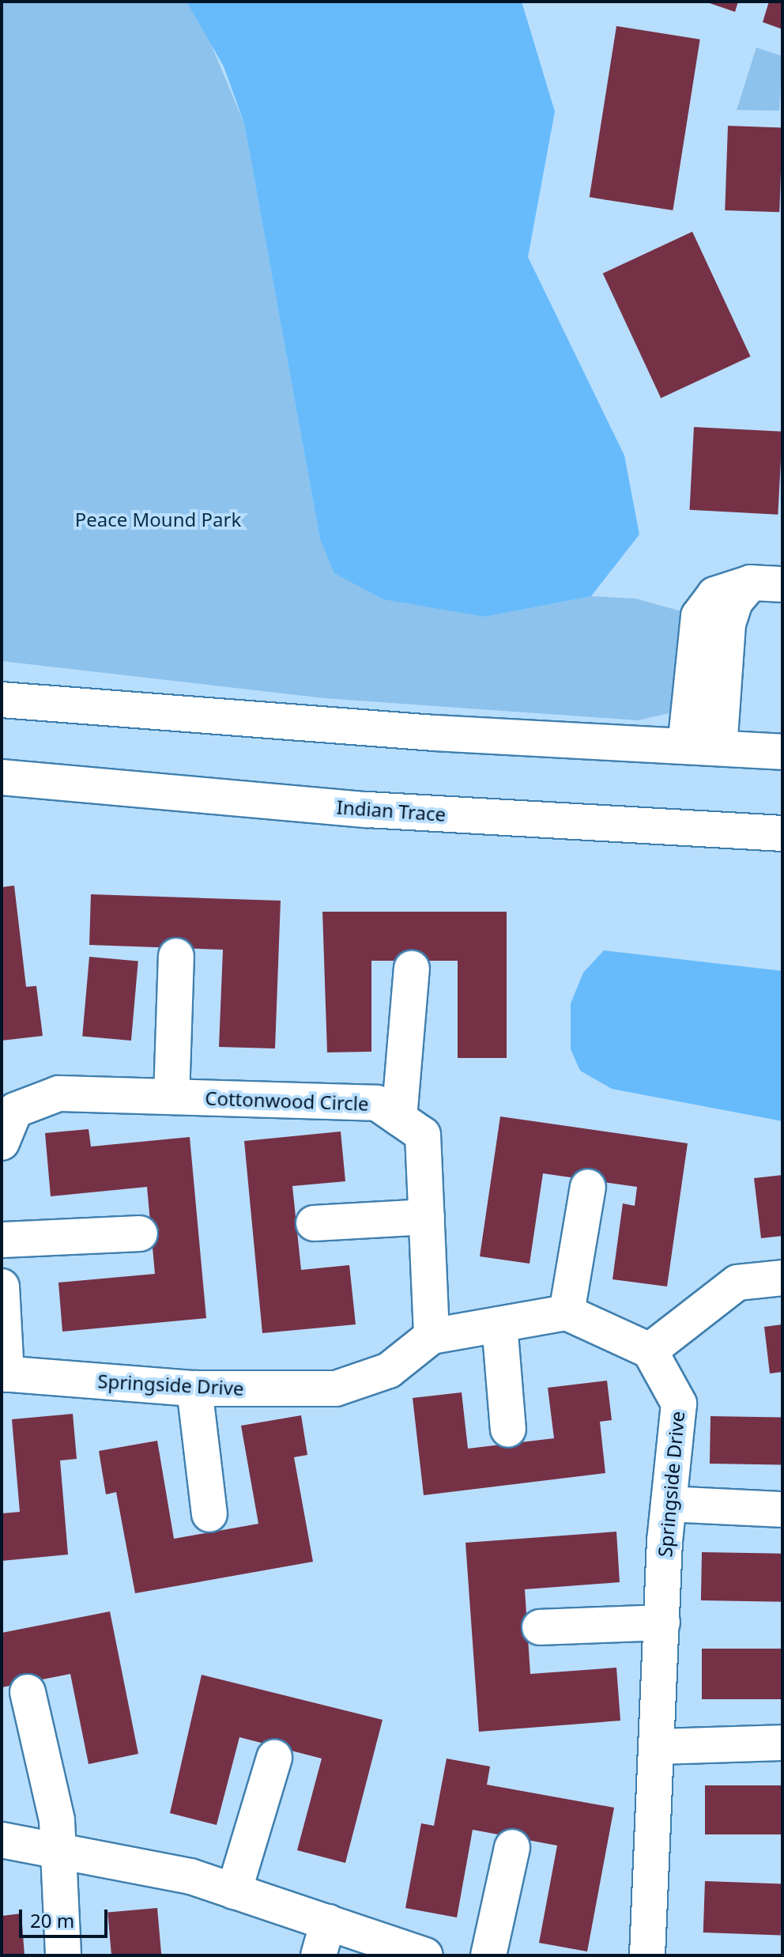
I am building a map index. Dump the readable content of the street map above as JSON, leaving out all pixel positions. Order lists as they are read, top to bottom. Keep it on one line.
{"streets":{"street":["Indian Trace","Cottonwood Circle","Springside Drive"]},"crossings":[["Cottonwood Circle","Springside Drive"]],"parks":["Peace Mound Park"],"scale_bar":"20 m"}
